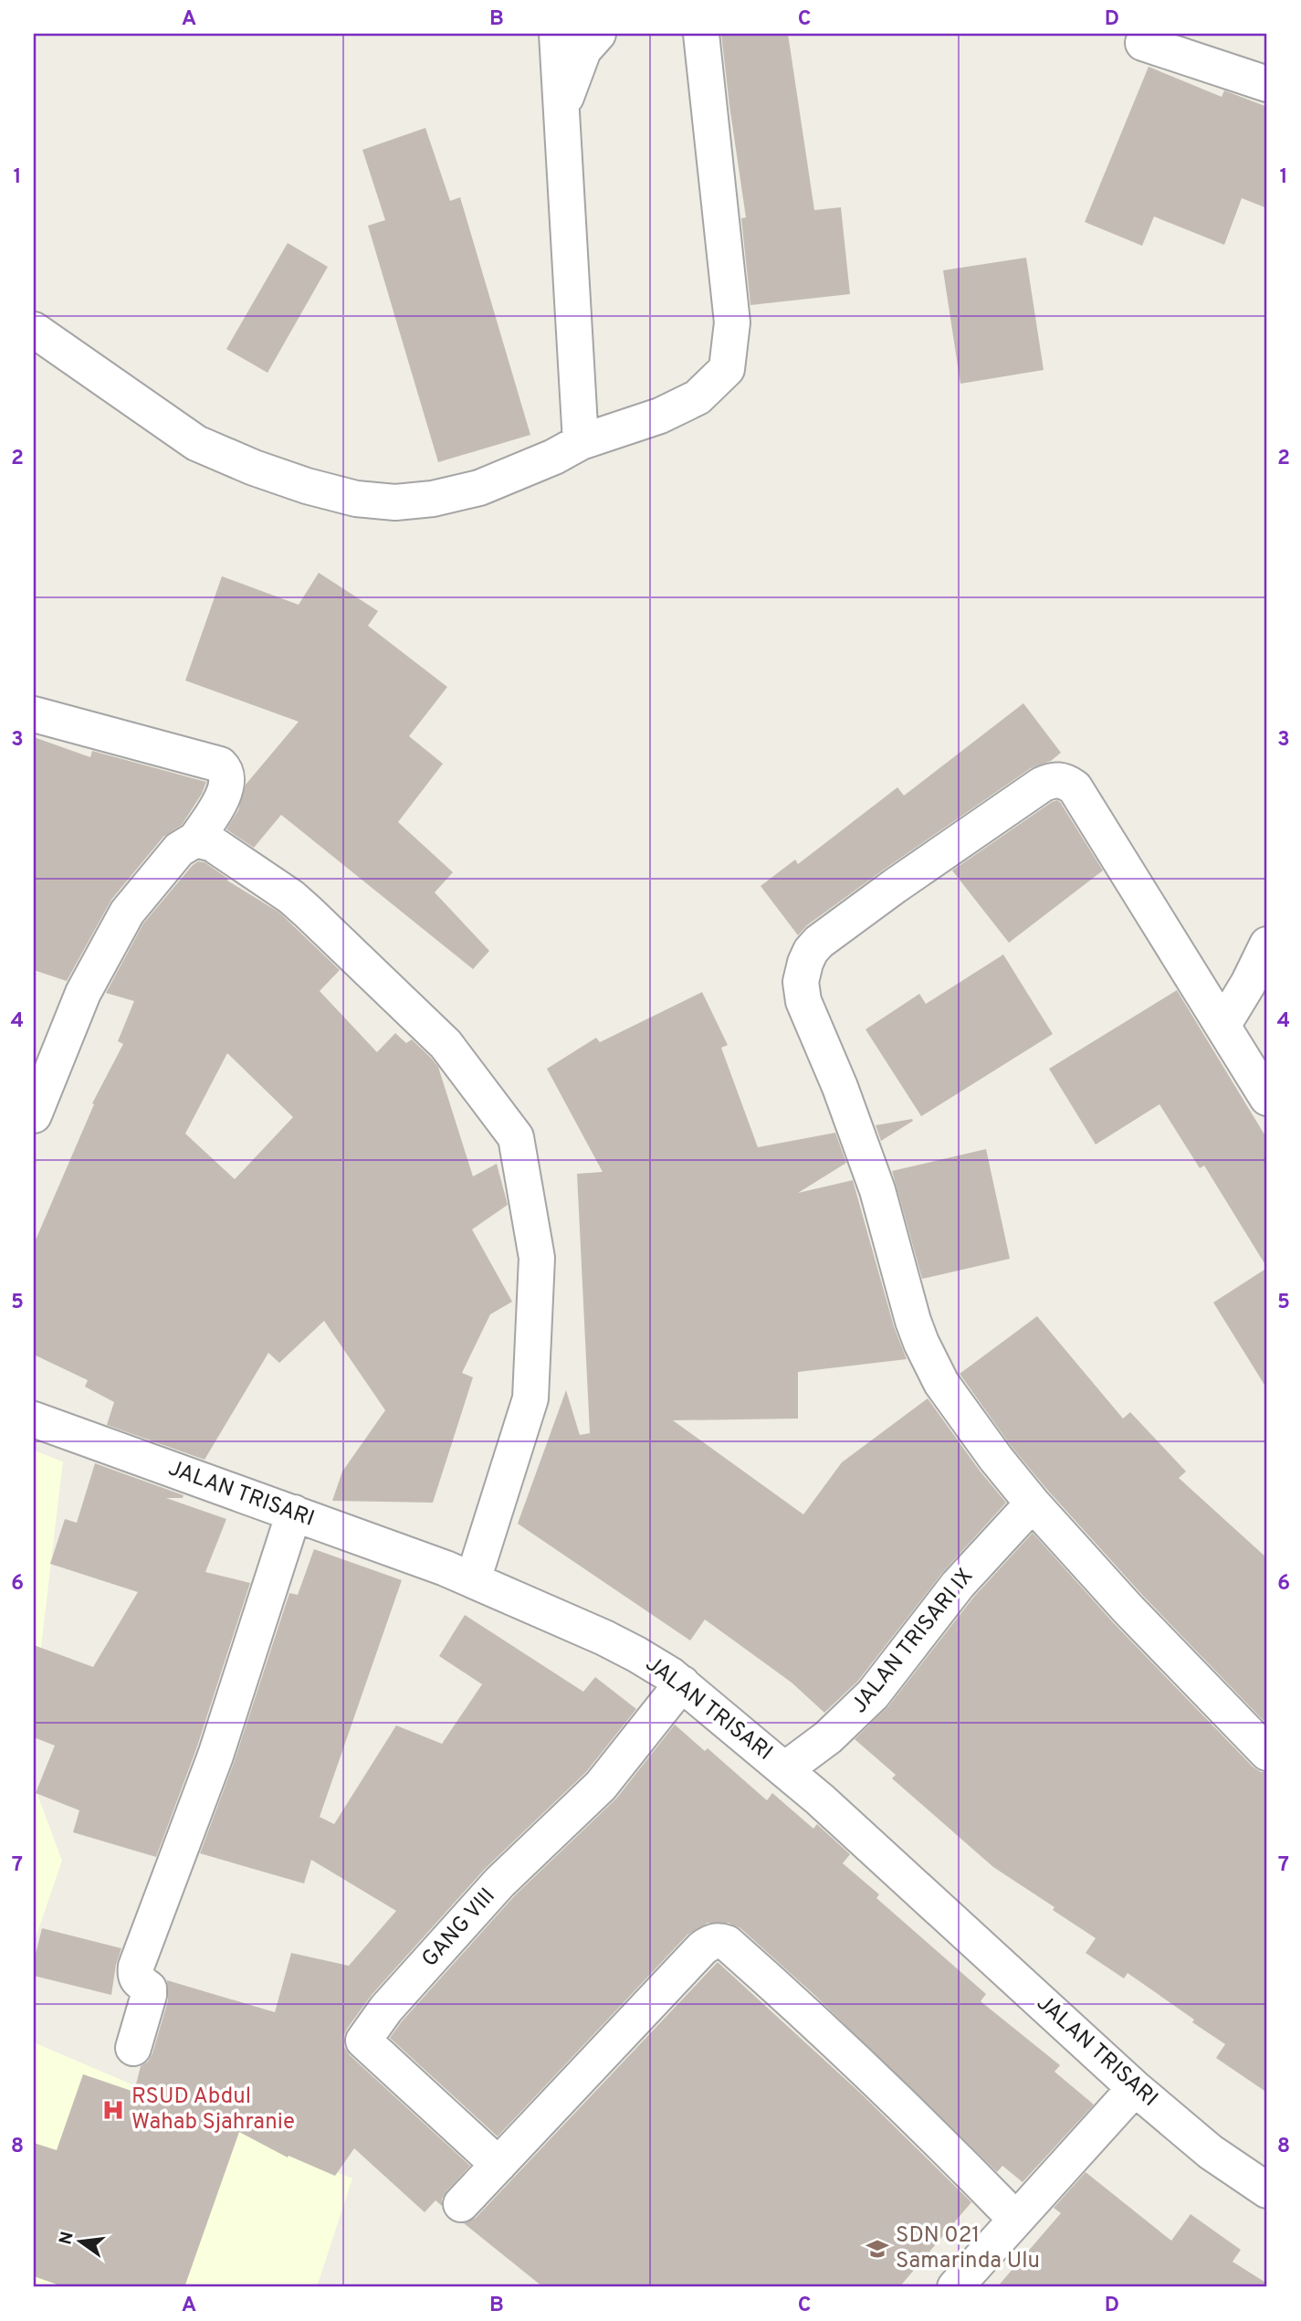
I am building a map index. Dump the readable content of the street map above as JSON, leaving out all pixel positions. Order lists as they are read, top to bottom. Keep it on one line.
{"streets":{"street":["JALAN TRISARI","JALAN TRISARI IX","GANG VIII"]},"crossings":[["JALAN TRISARI","JALAN TRISARI IX"],["JALAN TRISARI","GANG VIII"]],"places":{"hospital":["RSUD Abdul Wahab Sjahranie"],"school or university":["SDN 021 Samarinda Ulu"]},"north":"left","grid":{"columns":["A","B","C","D"],"rows":["1","2","3","4","5","6","7","8"]}}
